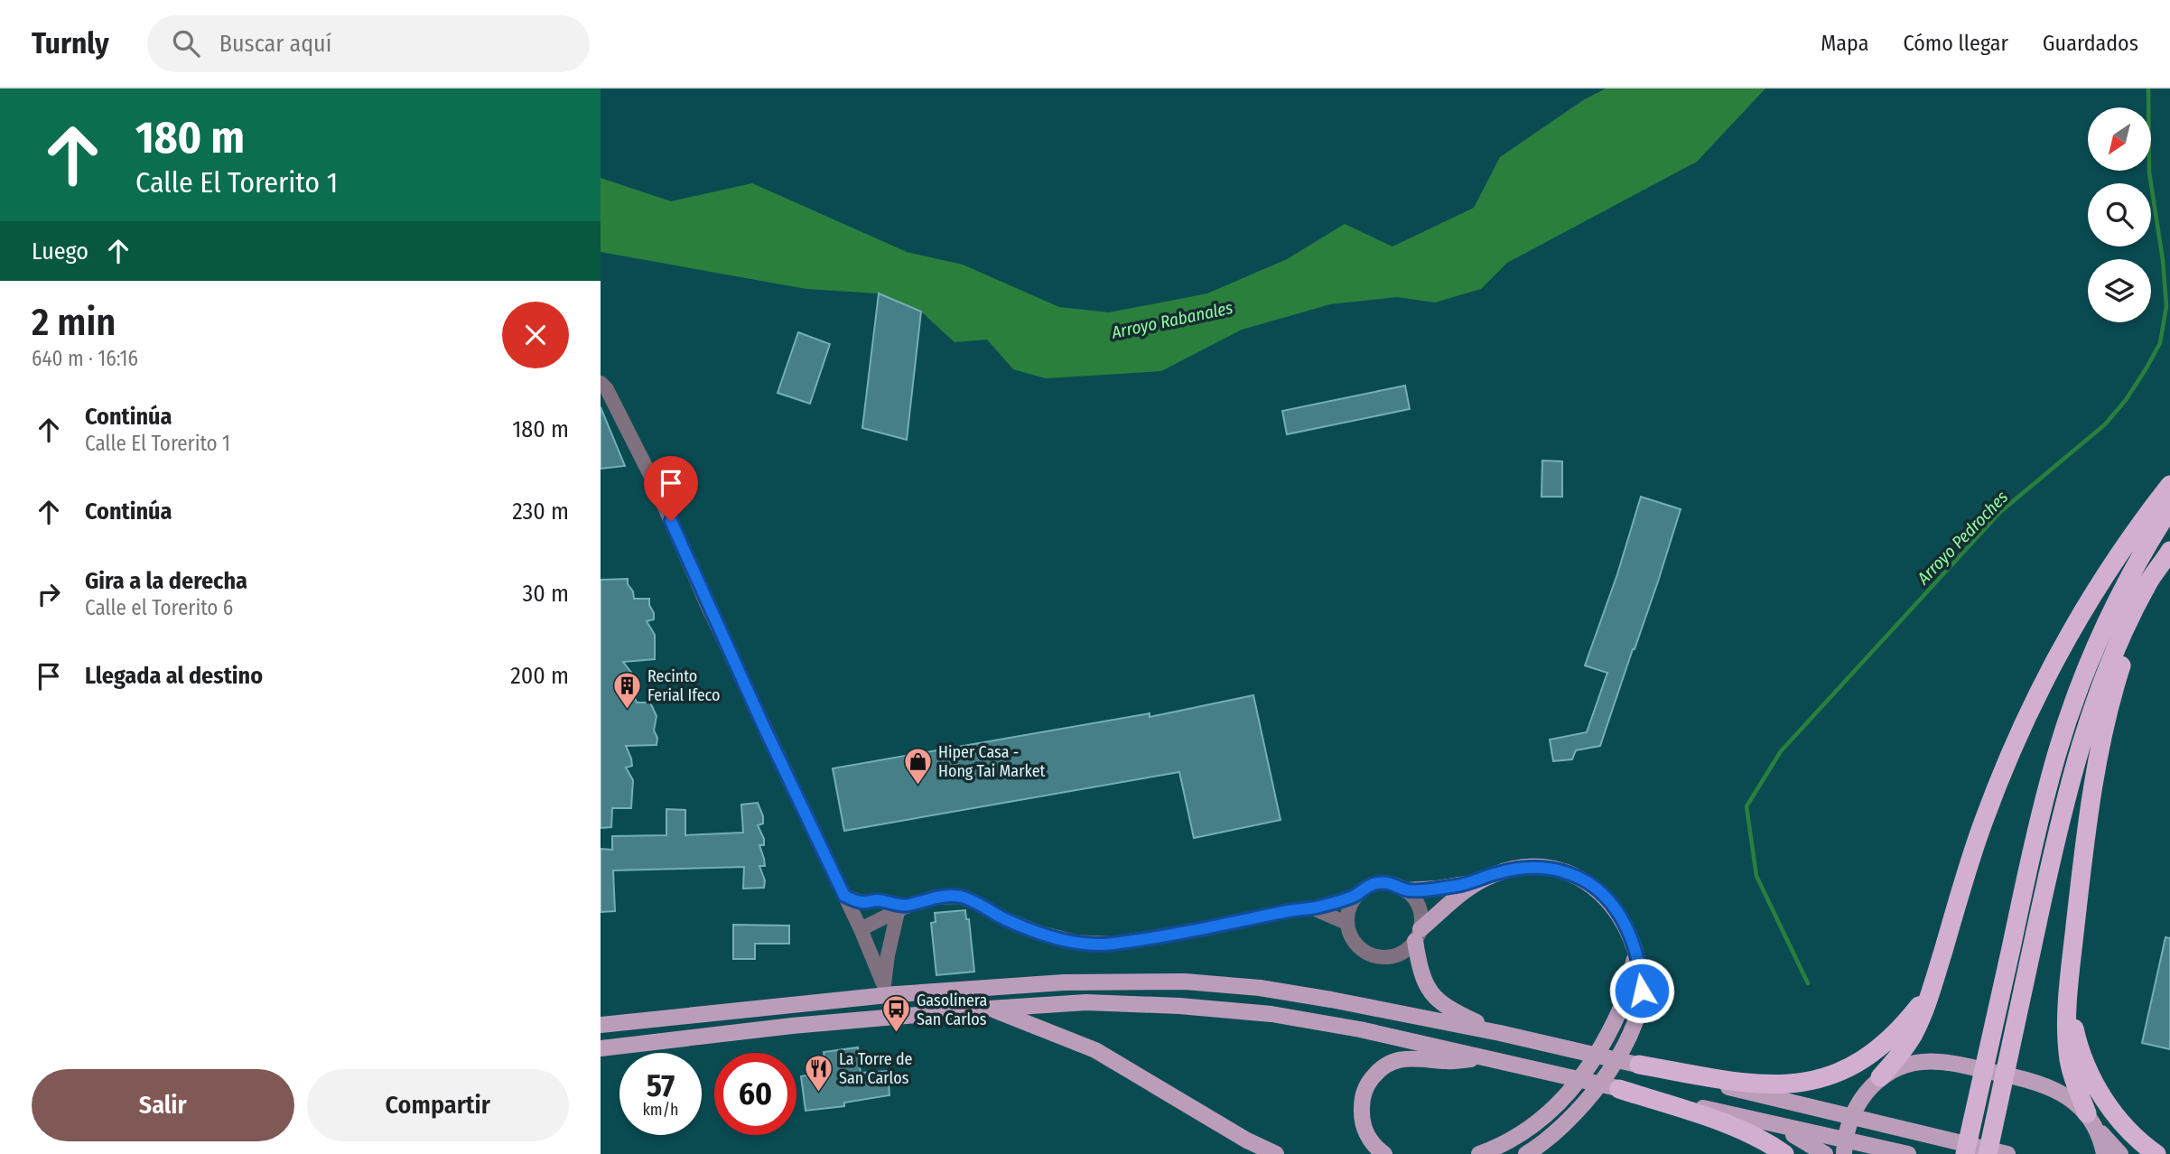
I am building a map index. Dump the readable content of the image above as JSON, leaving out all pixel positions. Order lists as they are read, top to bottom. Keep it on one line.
{"water":["Arroyo Rabanales","Arroyo Pedroches"],"places":{"building":["Recinto Ferial Ifeco"],"shop":["Hiper Casa - Hong Tai Market"],"bus stop":["Gasolinera San Carlos"],"restaurant":["La Torre de San Carlos"]},"north":"bottom left","page":{"header":"Turnly","search":"Buscar aquí","nav":["Mapa","Cómo llegar","Guardados"],"turn":["180 m","Calle El Torerito 1"],"then":"Luego","heading":["2 min","640 m · 16:16"],"list":[{"name":"Continúa","note":"Calle El Torerito 1","value":"180 m"},{"name":"Continúa","value":"230 m"},{"name":"Gira a la derecha","note":"Calle el Torerito 6","value":"30 m"},{"name":"Llegada al destino","value":"200 m"}],"speed":"57 km/h","limit":"60","buttons":["Salir","Compartir"]}}
